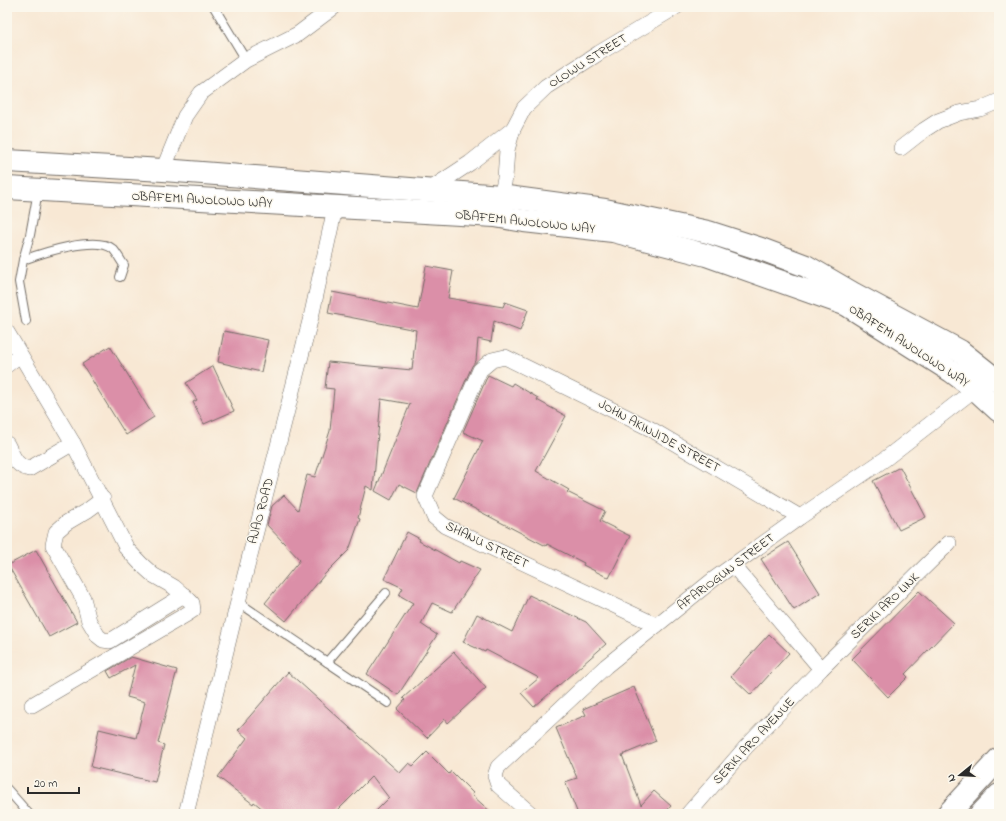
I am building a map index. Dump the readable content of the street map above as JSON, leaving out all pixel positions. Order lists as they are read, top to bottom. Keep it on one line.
{"streets":{"main road":["OBAFEMI AWOLOWO WAY"],"street":["OLOWU STREET","JOHN AKINJIDE STREET","AJAO ROAD","SHANU STREET","AFARIOGUN STREET","SERIKI ARO LINK","SERIKI ARO AVENUE"]},"crossings":[["OLOWU STREET","OBAFEMI AWOLOWO WAY"],["OBAFEMI AWOLOWO WAY","AJAO ROAD"],["OBAFEMI AWOLOWO WAY","AFARIOGUN STREET"],["JOHN AKINJIDE STREET","SHANU STREET"],["JOHN AKINJIDE STREET","AFARIOGUN STREET"],["SHANU STREET","AFARIOGUN STREET"],["SERIKI ARO LINK","SERIKI ARO AVENUE"]],"scale_bar":"20 m","north":"left"}
